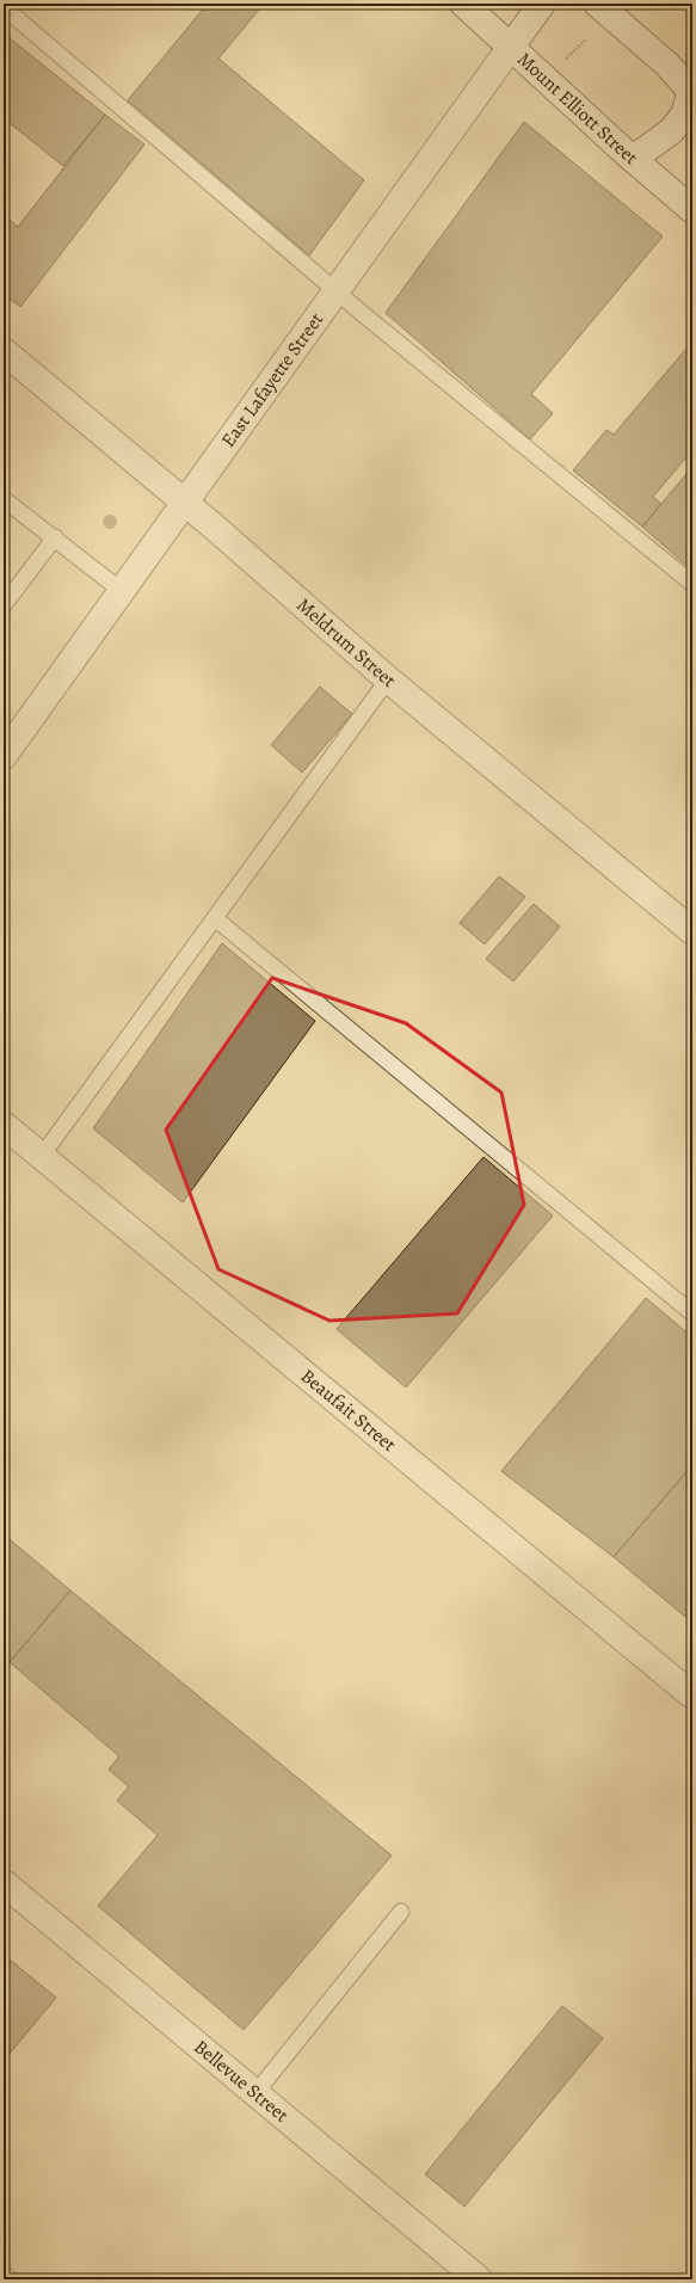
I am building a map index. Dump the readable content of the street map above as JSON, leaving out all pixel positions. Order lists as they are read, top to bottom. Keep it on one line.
{"streets":{"street":["Mount Elliott Street","East Lafayette Street","Meldrum Street","Beaufait Street","Bellevue Street"]},"crossings":[["Mount Elliott Street","East Lafayette Street"],["East Lafayette Street","Meldrum Street"]]}
